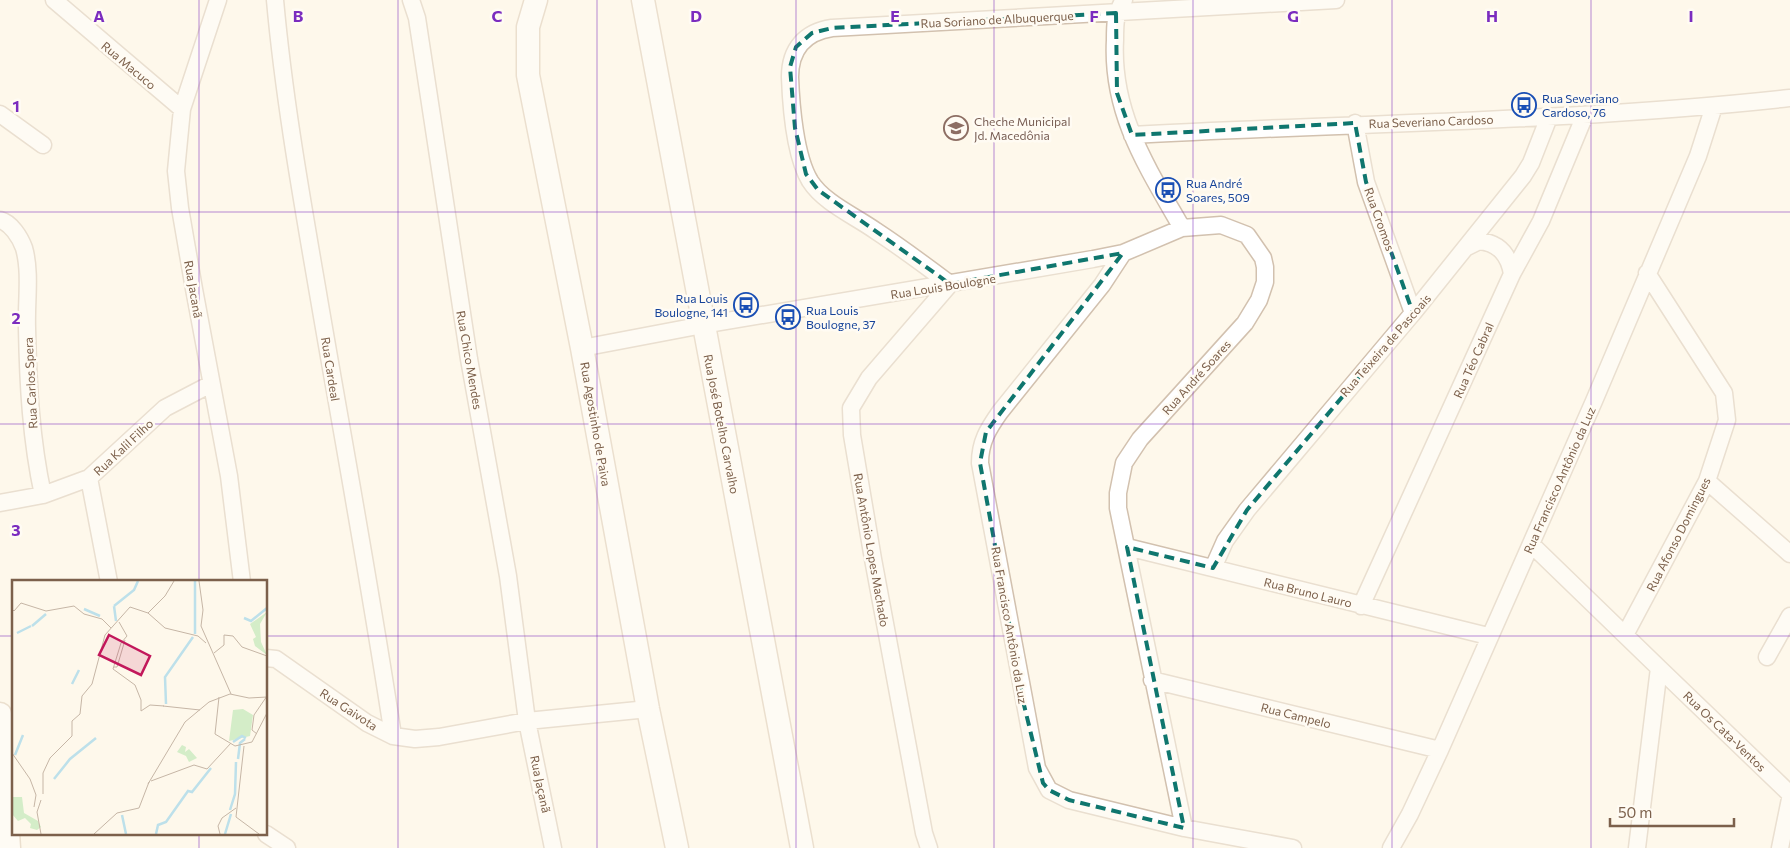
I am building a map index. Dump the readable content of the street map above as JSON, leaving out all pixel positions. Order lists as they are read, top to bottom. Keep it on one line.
{"streets":{"main road":["Rua Agostinho de Paiva","Rua José Botelho Carvalho"],"street":["Rua Soriano de Albuquerque","Rua Macuco","Rua Severiano Cardoso","Rua Cromos","Rua Louis Boulogne","Rua Jacanã","Rua Teixeira de Pascoais","Rua Chico Mendes","Rua Téo Cabral","Rua Cardeal","Rua André Soares","Rua Carlos Spera","Rua Kalil Filho","Rua Francisco Antônio da Luz","Rua Afonso Domingues","Rua Antônio Lopes Machado","Rua Bruno Lauro","Rua Gaivota","Rua Campelo","Rua Os Cata-Ventos","Rua Jaçanã"]},"crossings":[["Rua Soriano de Albuquerque","Rua Louis Boulogne"],["Rua Soriano de Albuquerque","Rua Antônio Lopes Machado"],["Rua Macuco","Rua Jacanã"],["Rua Severiano Cardoso","Rua Cromos"],["Rua Severiano Cardoso","Rua Teixeira de Pascoais"],["Rua Severiano Cardoso","Rua Téo Cabral"],["Rua Severiano Cardoso","Rua Francisco Antônio da Luz"],["Rua Cromos","Rua Teixeira de Pascoais"],["Rua Louis Boulogne","Rua André Soares"],["Rua Louis Boulogne","Rua Agostinho de Paiva"],["Rua Louis Boulogne","Rua José Botelho Carvalho"],["Rua Louis Boulogne","Rua Francisco Antônio da Luz"],["Rua Louis Boulogne","Rua Antônio Lopes Machado"],["Rua Jacanã","Rua Kalil Filho"],["Rua Teixeira de Pascoais","Rua Bruno Lauro"],["Rua Chico Mendes","Rua Gaivota"],["Rua Chico Mendes","Rua Jaçanã"],["Rua Téo Cabral","Rua Bruno Lauro"],["Rua Cardeal","Rua Gaivota"],["Rua André Soares","Rua Francisco Antônio da Luz"],["Rua André Soares","Rua Bruno Lauro"],["Rua André Soares","Rua Campelo"],["Rua Carlos Spera","Rua Kalil Filho"],["Rua Agostinho de Paiva","Rua Gaivota"],["Rua Francisco Antônio da Luz","Rua Afonso Domingues"],["Rua Francisco Antônio da Luz","Rua Bruno Lauro"],["Rua Francisco Antônio da Luz","Rua Campelo"],["Rua Gaivota","Rua Jaçanã"]],"places":{"bus stop":["Rua Severiano Cardoso, 76","Rua André Soares, 509","Rua Louis Boulogne, 141","Rua Louis Boulogne, 37"],"school or university":["Cheche Municipal Jd. Macedônia"]},"scale_bar":"50 m","grid":{"columns":["A","B","C","D","E","F","G","H","I"],"rows":["1","2","3"]}}
